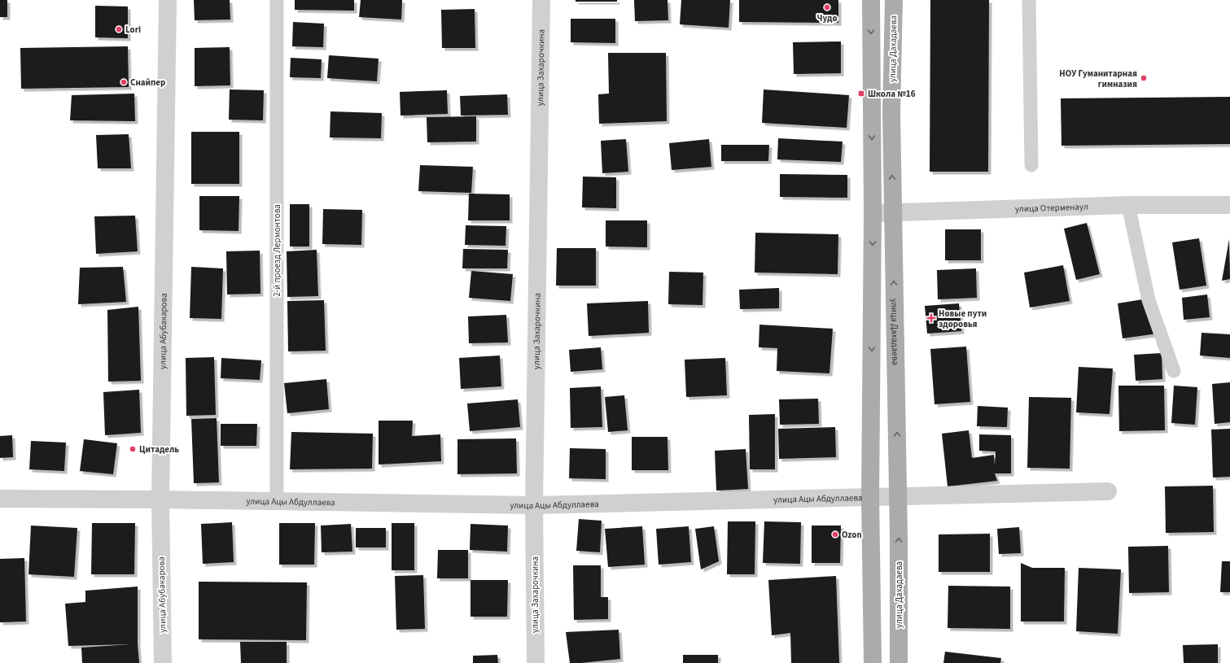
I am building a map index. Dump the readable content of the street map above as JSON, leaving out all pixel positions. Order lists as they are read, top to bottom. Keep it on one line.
{"streets":{"main road":["улица Дахадаева"],"street":["улица Захарочкина","улица Отерменаул","улица Абубакарова","улица Ацы Абдуллаева"],"lane":["2-й проезд Лермонтова"]},"crossings":[["улица Дахадаева","улица Отерменаул"],["улица Дахадаева","улица Ацы Абдуллаева"],["улица Захарочкина","улица Ацы Абдуллаева"],["2-й проезд Лермонтова","улица Ацы Абдуллаева"],["улица Абубакарова","улица Ацы Абдуллаева"]],"places":{"other":["Чудо","Lori","НОУ Гуманитарная гимназия","Снайпер","Цитадель","Ozon"],"transit":["Школа №16"],"health":["Новые пути здоровья"]}}
